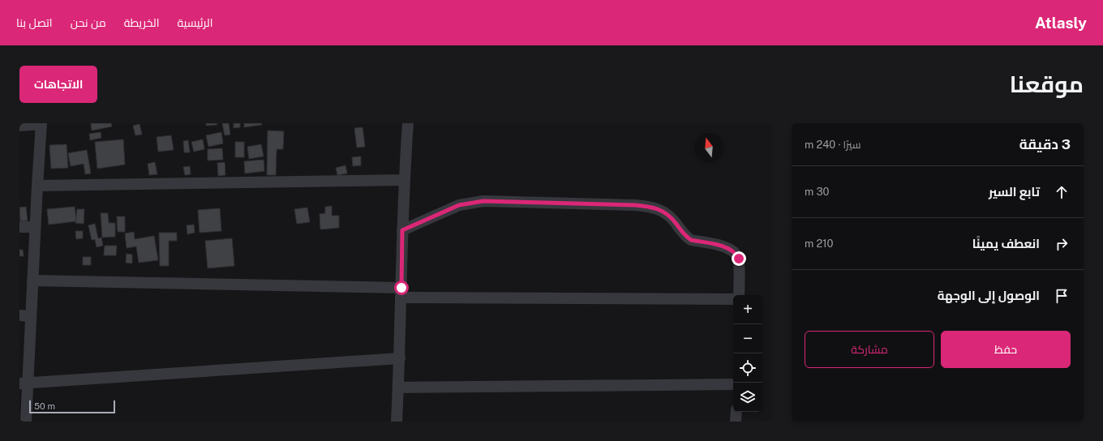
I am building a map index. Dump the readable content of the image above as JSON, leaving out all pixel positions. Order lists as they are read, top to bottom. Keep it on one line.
{"scale_bar":"50 m","north":"top","page":{"header":"Atlasly","nav":["الرئيسية","الخريطة","من نحن","اتصل بنا"],"title":"موقعنا","buttons":["الاتجاهات",["حفظ","مشاركة"]],"heading":["3 دقيقة","سيرًا · 240 m"],"list":[["تابع السير","30 m"],["انعطف يمينًا","210 m"],"الوصول إلى الوجهة"],"map_buttons":["+","−"],"scale":"50 m"}}
